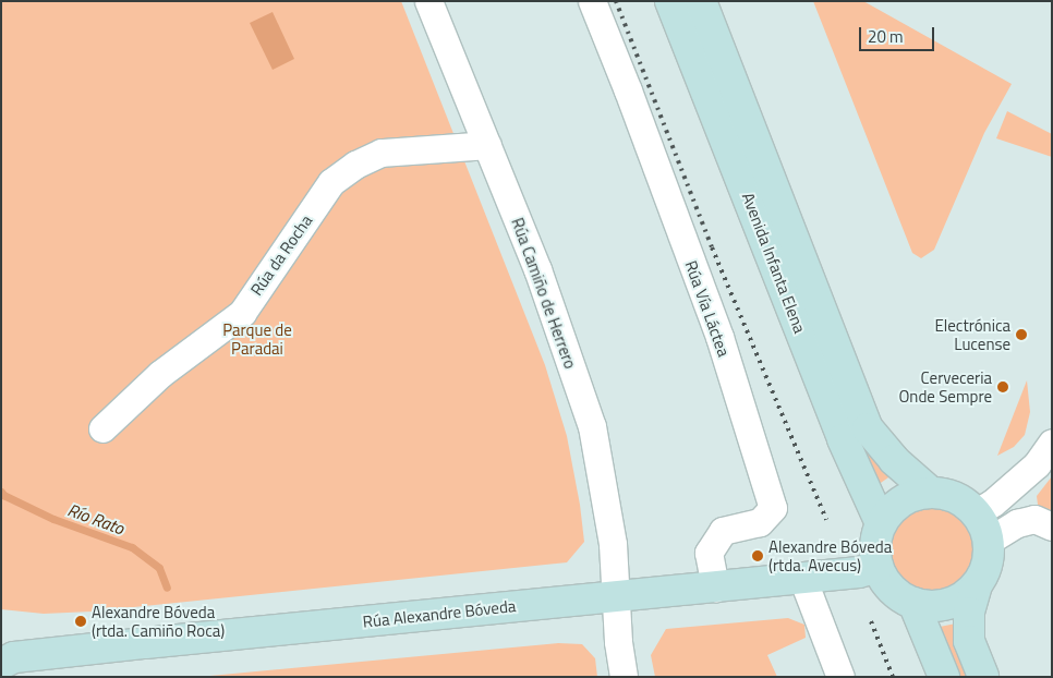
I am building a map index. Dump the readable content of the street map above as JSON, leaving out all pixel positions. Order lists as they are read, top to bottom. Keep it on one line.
{"streets":{"street":["Rúa da Rocha","Avenida Infanta Elena","Rúa Camiño de Herrero","Rúa Vía Láctea","Rúa Alexandre Bóveda"]},"crossings":[["Rúa da Rocha","Rúa Camiño de Herrero"],["Avenida Infanta Elena","Rúa Alexandre Bóveda"],["Rúa Camiño de Herrero","Rúa Alexandre Bóveda"],["Rúa Vía Láctea","Rúa Alexandre Bóveda"]],"water":["Río Rato"],"parks":["Parque de Paradai"],"places":["Electrónica Lucense","Cerveceria Onde Sempre","Alexandre Bóveda (rtda. Avecus)","Alexandre Bóveda (rtda. Camiño Roca)"],"scale_bar":"20 m"}
